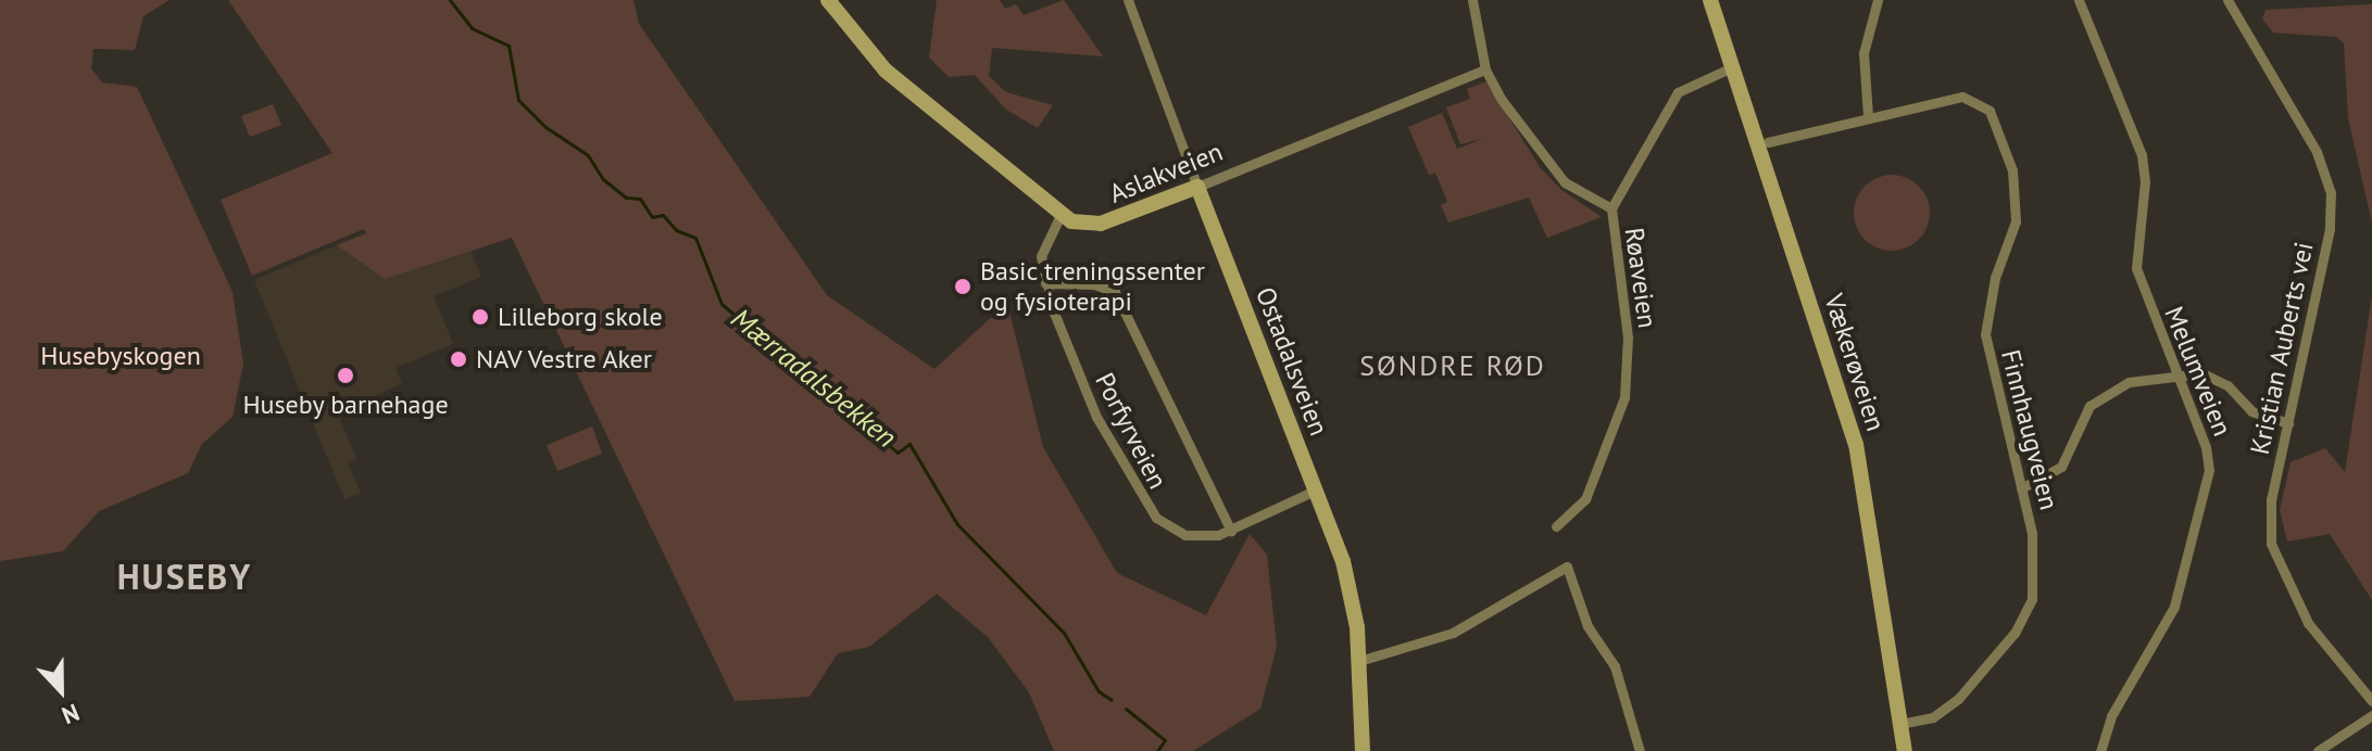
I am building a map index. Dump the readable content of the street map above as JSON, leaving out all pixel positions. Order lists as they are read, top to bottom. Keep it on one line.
{"streets":{"street":["Aslakveien","Røaveien","Kristian Auberts vei","Ostadalsveien","Vækerøveien","Melumveien","Finnhaugveien","Porfyrveien"]},"crossings":[["Aslakveien","Ostadalsveien"],["Aslakveien","Porfyrveien"],["Røaveien","Vækerøveien"],["Ostadalsveien","Porfyrveien"],["Vækerøveien","Finnhaugveien"]],"districts":["SØNDRE RØD","HUSEBY"],"water":["Mærradalsbekken"],"parks":["Husebyskogen"],"places":["Basic treningssenter og fysioterapi","Lilleborg skole","NAV Vestre Aker","Huseby barnehage"],"north":"bottom"}
